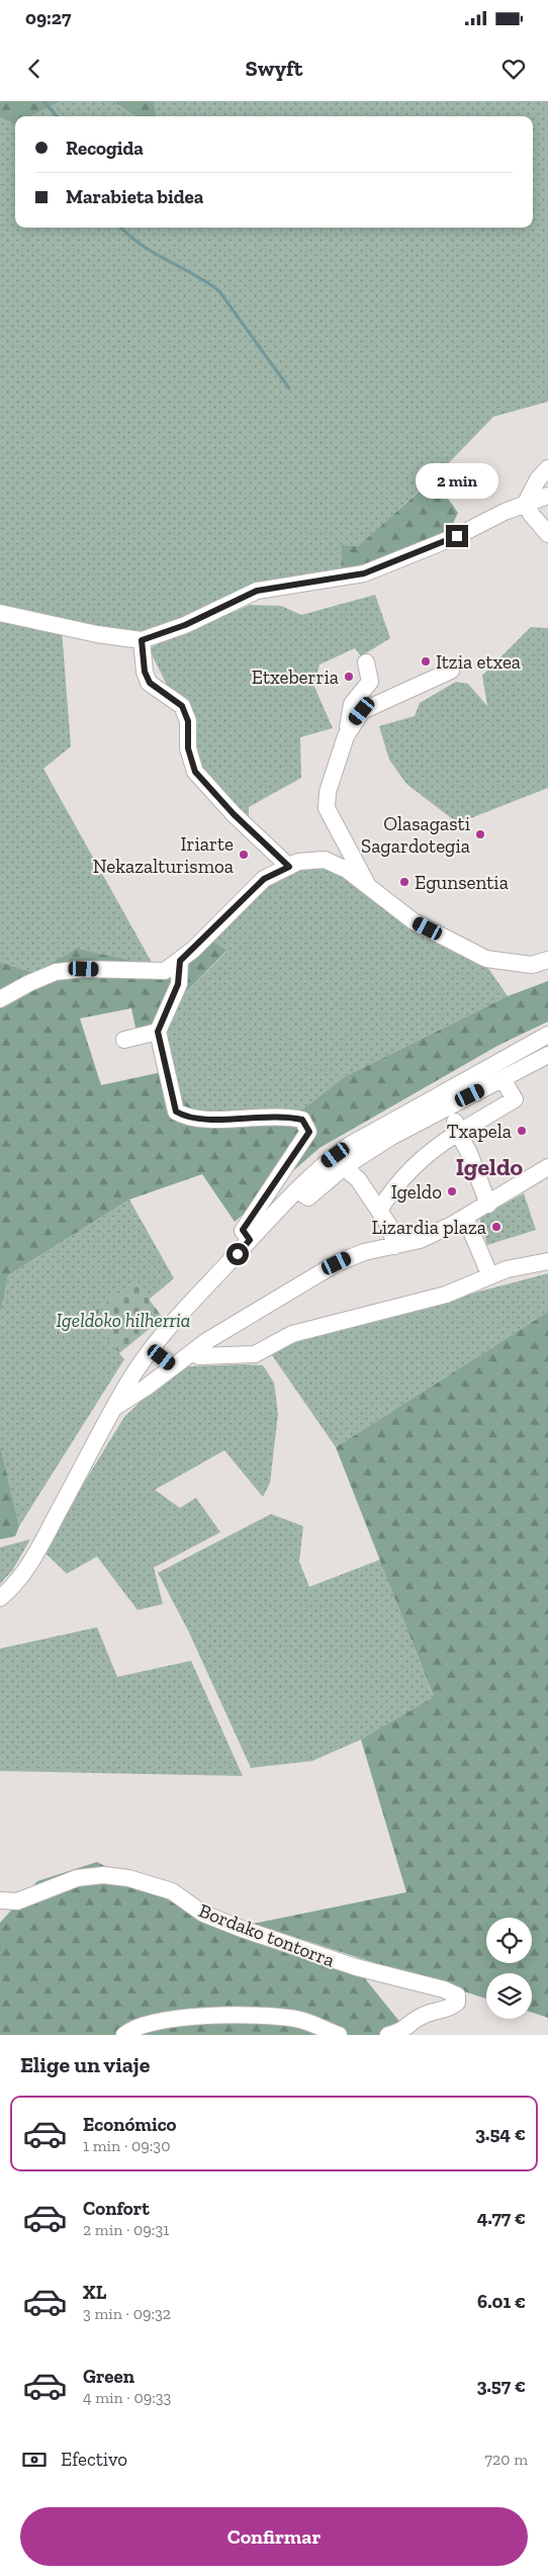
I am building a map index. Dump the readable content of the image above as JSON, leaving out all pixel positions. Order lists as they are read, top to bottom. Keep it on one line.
{"streets":{"street":["Bordako tontorra"]},"districts":["Igeldo"],"parks":["Igeldoko hilherria"],"places":["Itzia etxea","Etxeberria","Olasagasti Sagardotegia","Iriarte Nekazalturismoa","Egunsentia","Txapela","Igeldo","Lizardia plaza"],"page":{"status":"09:27","header":"Swyft","banner":["Recogida","Marabieta bidea"],"bubble":"2 min","heading":"Elige un viaje","list":[{"name":"Económico","note":"1 min · 09:30","value":"3.54 €"},{"name":"Confort","note":"2 min · 09:31","value":"4.77 €"},{"name":"XL","note":"3 min · 09:32","value":"6.01 €"},{"name":"Green","note":"4 min · 09:33","value":"3.57 €"}],"pay":["Efectivo","720 m"],"buttons":"Confirmar"}}
